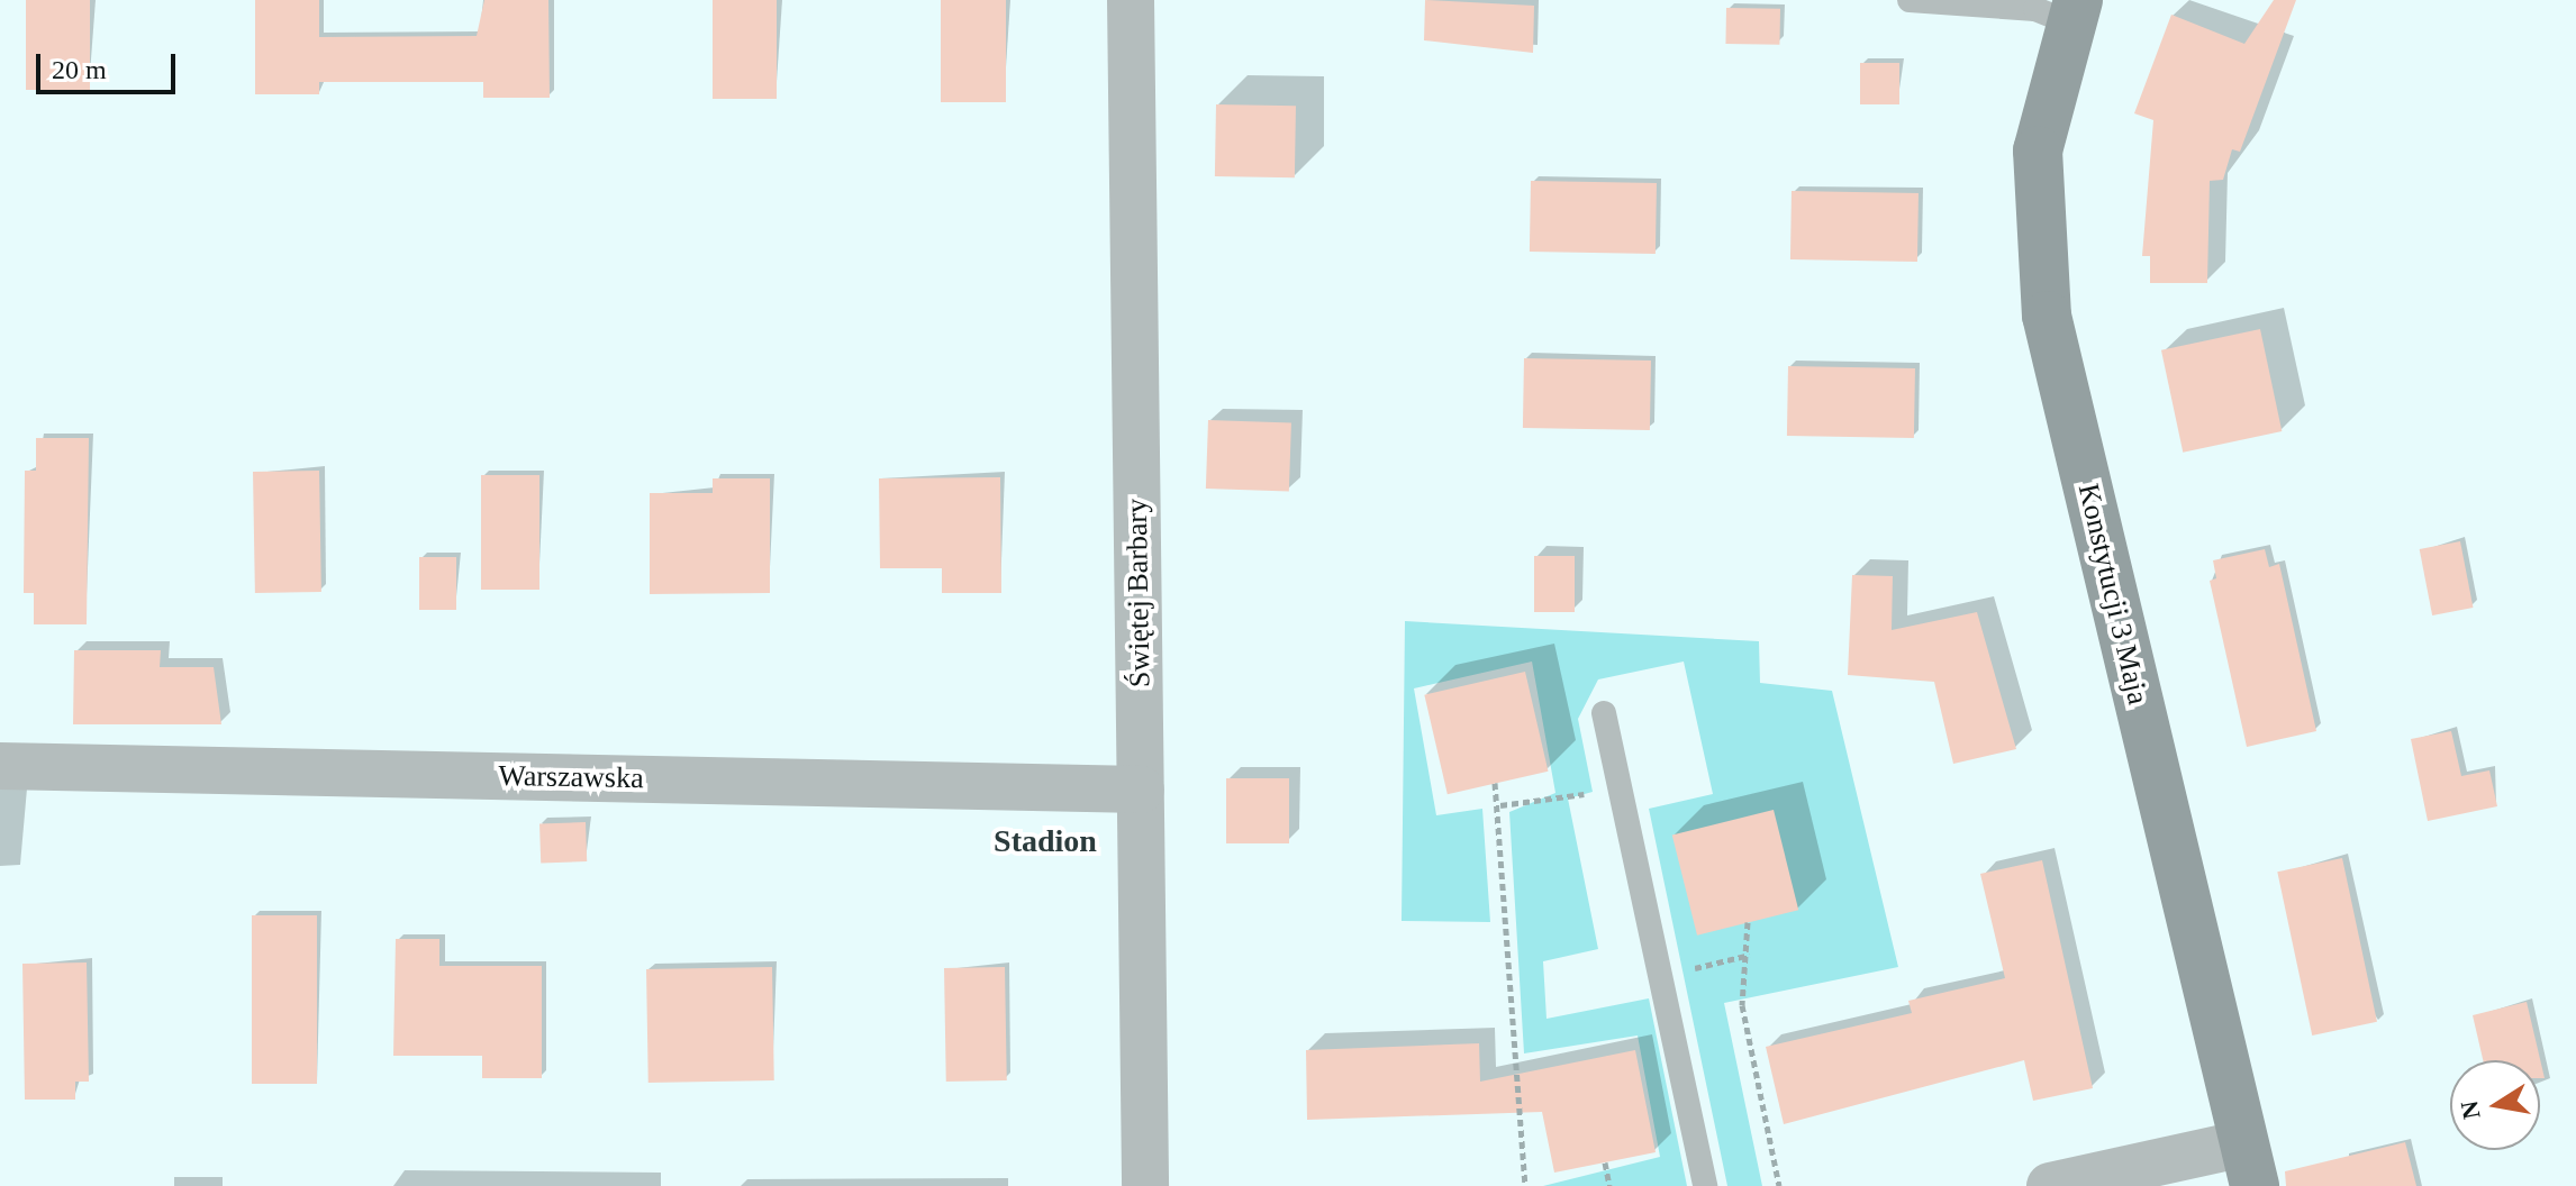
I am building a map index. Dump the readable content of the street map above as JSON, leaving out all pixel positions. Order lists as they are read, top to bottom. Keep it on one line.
{"streets":{"street":["Świętej Barbary","Konstytucji 3 Maja","Warszawska"]},"crossings":[["Świętej Barbary","Warszawska"]],"districts":["Stadion"],"scale_bar":"20 m","north":"left"}
